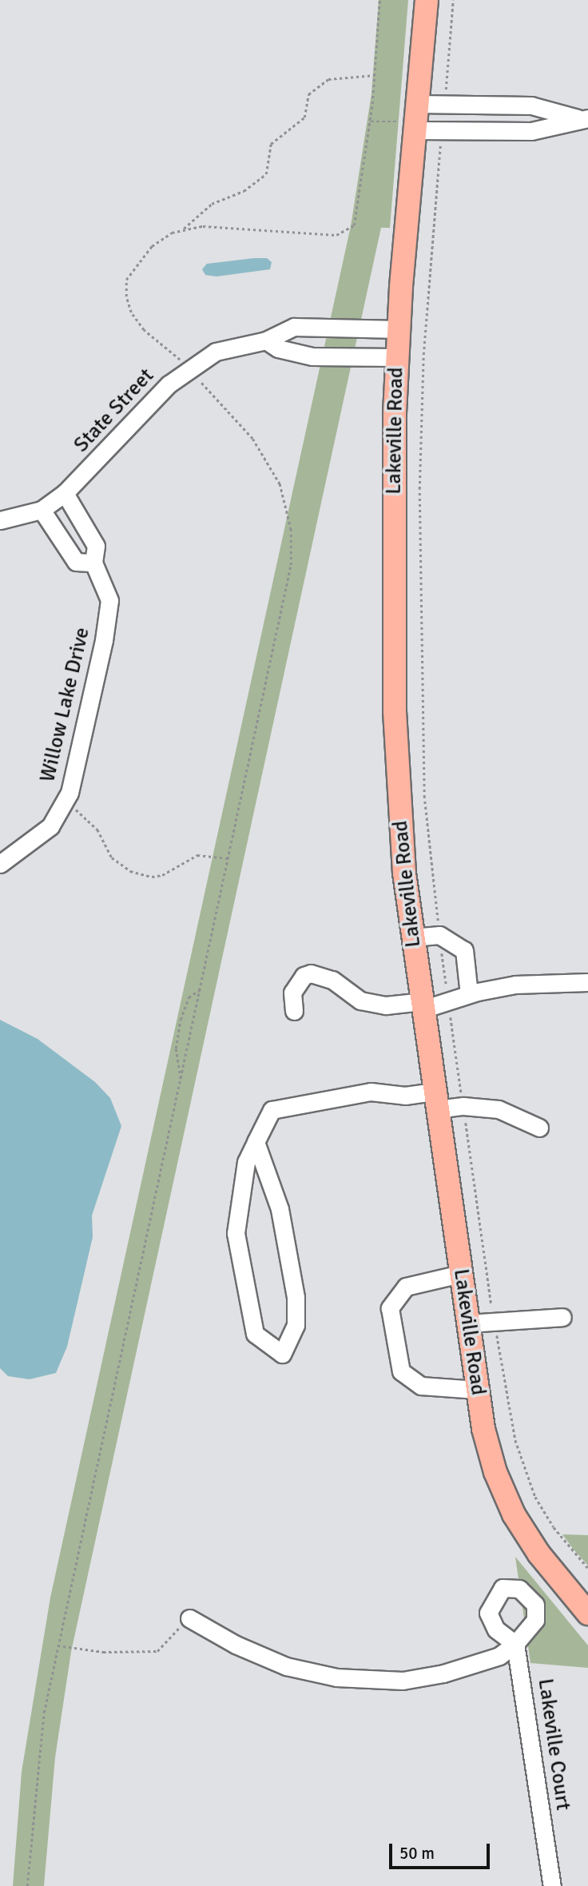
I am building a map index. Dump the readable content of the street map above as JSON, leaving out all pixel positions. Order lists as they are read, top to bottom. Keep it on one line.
{"streets":{"main road":["Lakeville Road"],"street":["State Street","Willow Lake Drive","Lakeville Court"]},"crossings":[["State Street","Lakeville Road"],["State Street","Willow Lake Drive"]],"scale_bar":"50 m"}
